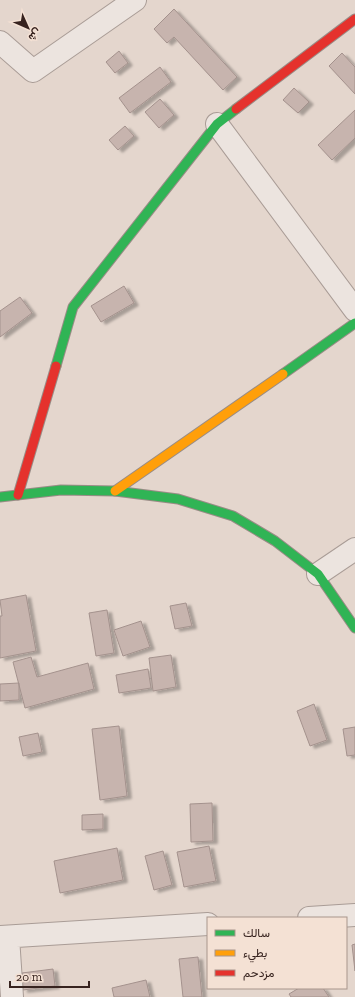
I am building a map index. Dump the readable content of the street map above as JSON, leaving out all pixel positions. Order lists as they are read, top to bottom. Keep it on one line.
{"legend":["سالك","بطيء","مزدحم"],"scale_bar":"20 m","north":"bottom right"}
